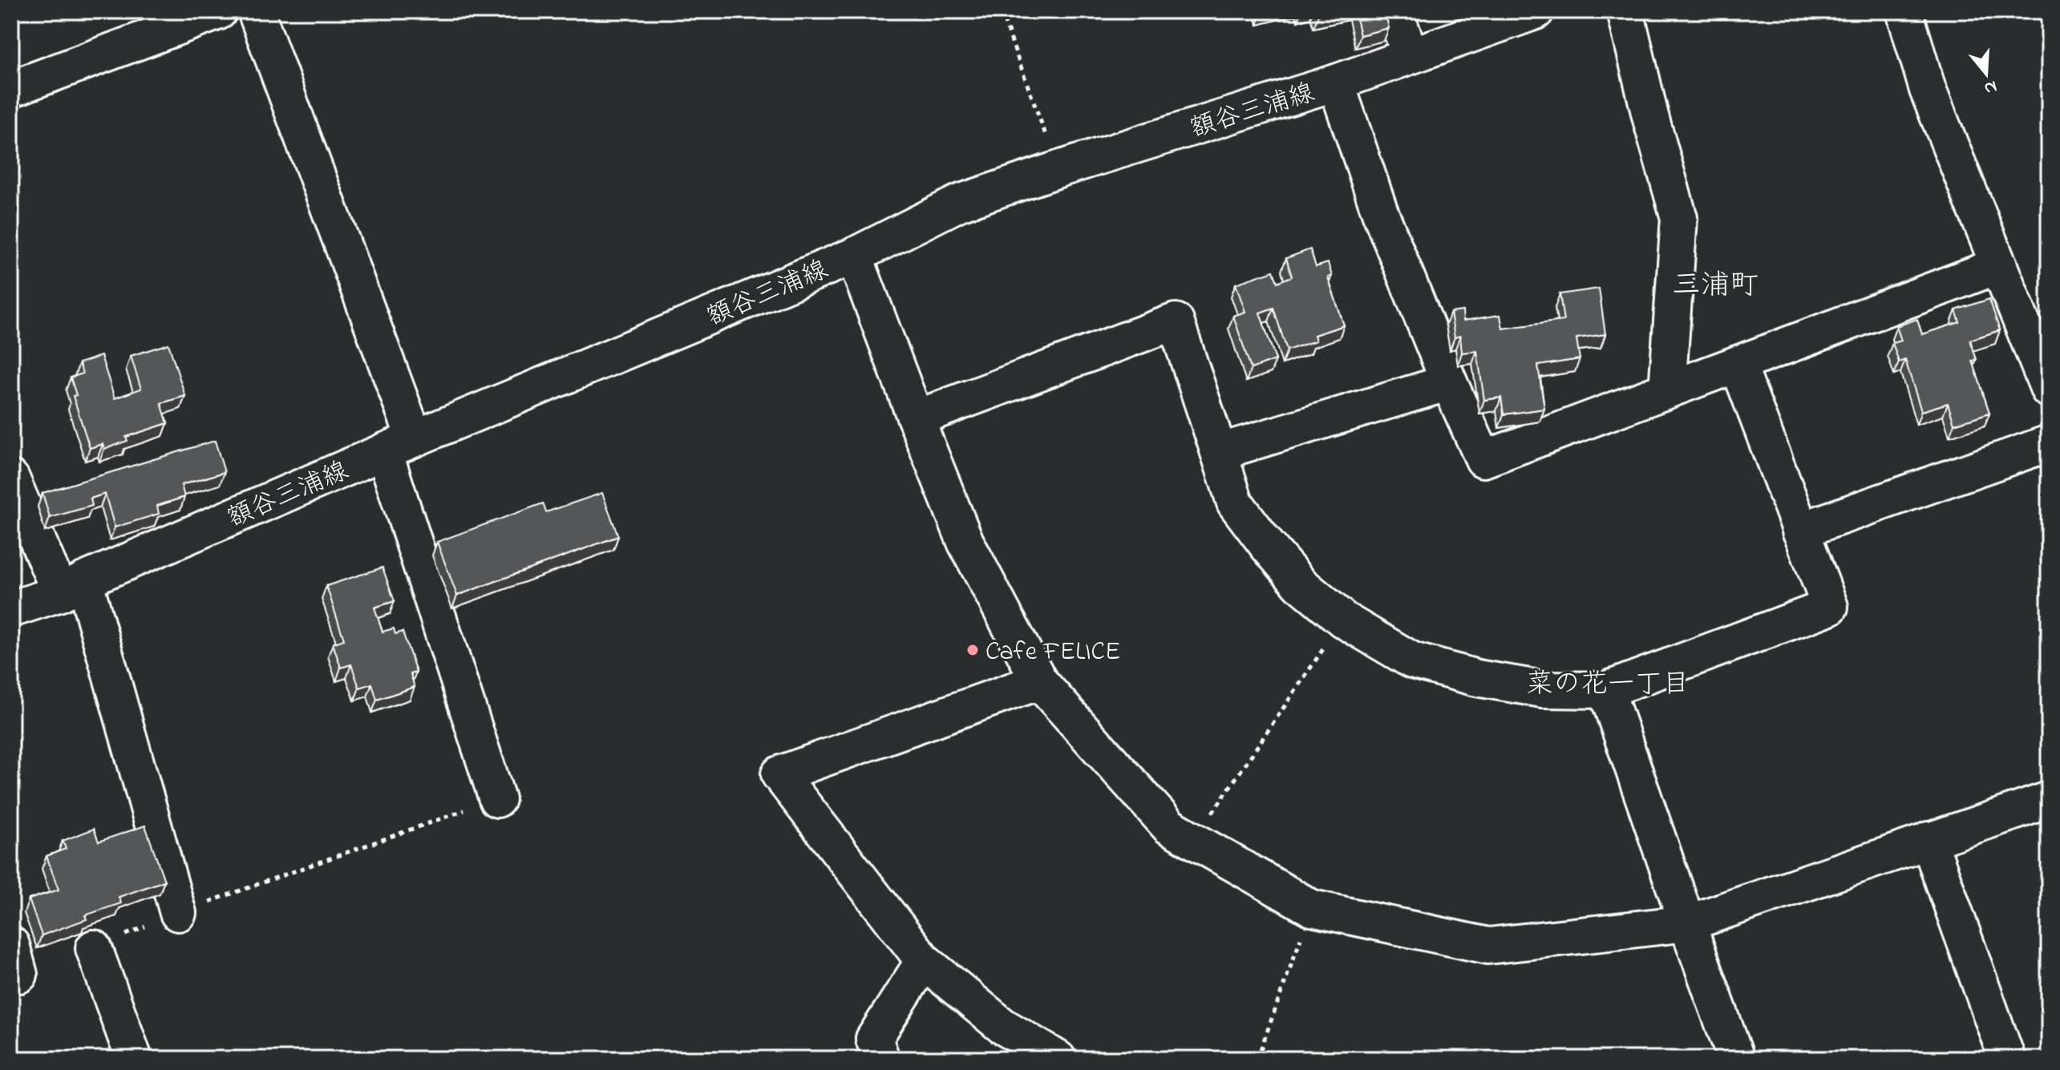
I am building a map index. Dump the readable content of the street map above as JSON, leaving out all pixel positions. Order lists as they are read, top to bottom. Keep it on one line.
{"streets":{"street":["額谷三浦線"]},"districts":["三浦町","菜の花一丁目"],"places":["Cafe FELICE"],"north":"bottom"}
